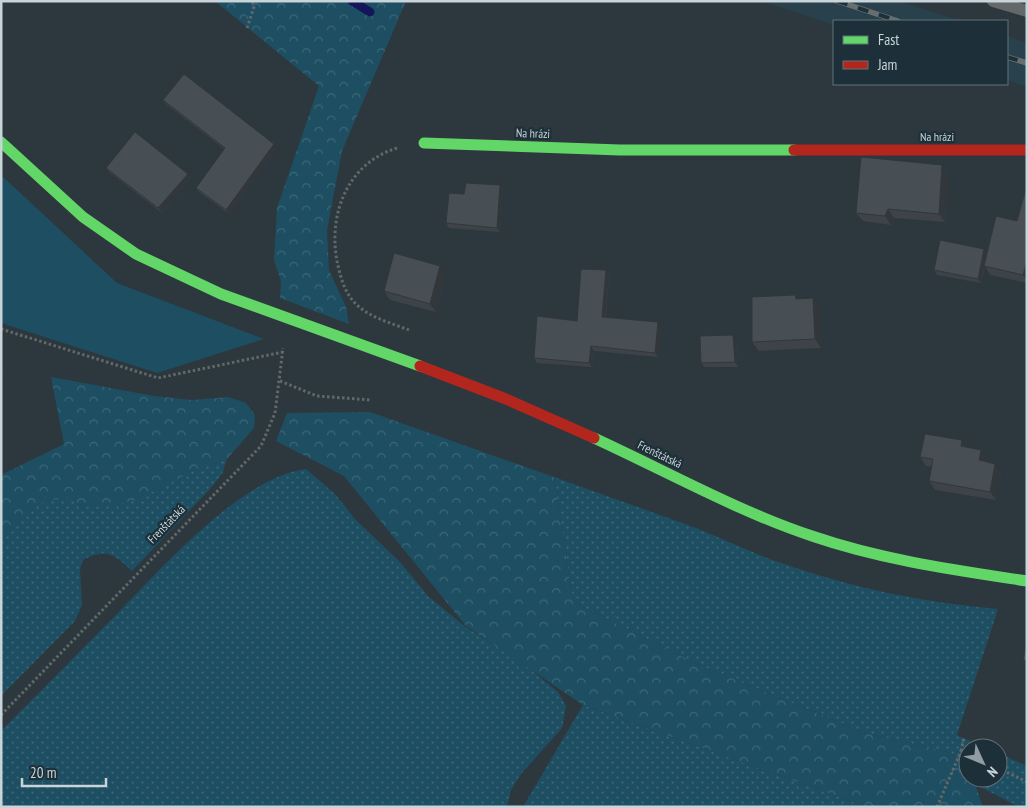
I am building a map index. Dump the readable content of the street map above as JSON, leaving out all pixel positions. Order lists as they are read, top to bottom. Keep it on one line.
{"streets":{"main road":["Na hrázi","Frenštátská"]},"legend":["Fast","Jam"],"scale_bar":"20 m","north":"bottom right"}
